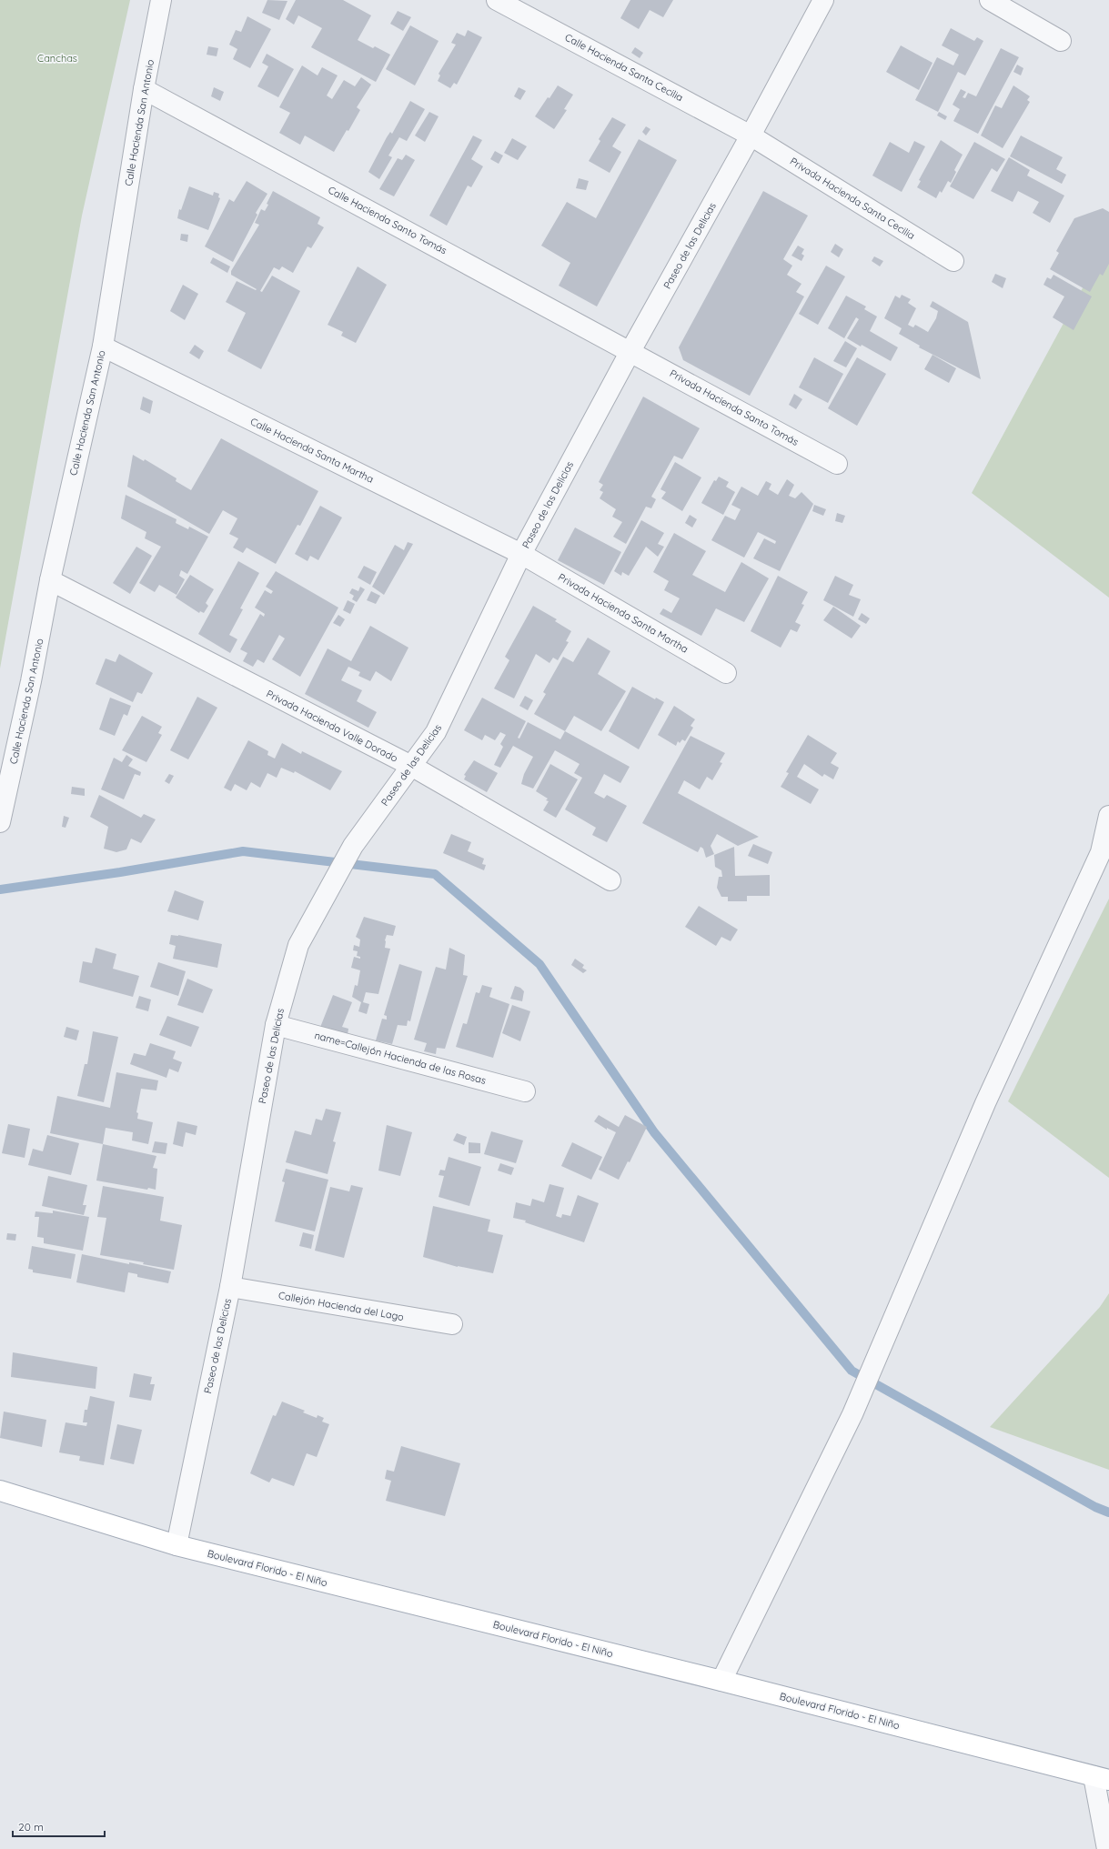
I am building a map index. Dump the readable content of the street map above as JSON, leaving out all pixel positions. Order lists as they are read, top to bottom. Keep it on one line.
{"streets":{"main road":["Boulevard Florido - El Niño"],"street":["Calle Hacienda Santa Cecilia","Calle Hacienda San Antonio","Privada Hacienda Santa Cecilia","Calle Hacienda Santo Tomás","Paseo de las Delicias","Privada Hacienda Santo Tomás","Calle Hacienda Santa Martha","Privada Hacienda Santa Martha","Privada Hacienda Valle Dorado","name=Callejón Hacienda de las Rosas","Callejón Hacienda del Lago"]},"crossings":[["Calle Hacienda Santa Cecilia","Privada Hacienda Santa Cecilia"],["Calle Hacienda Santa Cecilia","Paseo de las Delicias"],["Calle Hacienda San Antonio","Calle Hacienda Santo Tomás"],["Calle Hacienda San Antonio","Calle Hacienda Santa Martha"],["Calle Hacienda San Antonio","Privada Hacienda Valle Dorado"],["Privada Hacienda Santa Cecilia","Paseo de las Delicias"],["Calle Hacienda Santo Tomás","Paseo de las Delicias"],["Calle Hacienda Santo Tomás","Privada Hacienda Santo Tomás"],["Paseo de las Delicias","Privada Hacienda Santo Tomás"],["Paseo de las Delicias","Calle Hacienda Santa Martha"],["Paseo de las Delicias","Privada Hacienda Santa Martha"],["Paseo de las Delicias","Privada Hacienda Valle Dorado"],["Paseo de las Delicias","name=Callejón Hacienda de las Rosas"],["Paseo de las Delicias","Callejón Hacienda del Lago"],["Paseo de las Delicias","Boulevard Florido - El Niño"],["Calle Hacienda Santa Martha","Privada Hacienda Santa Martha"]],"parks":["Canchas"],"scale_bar":"20 m"}
